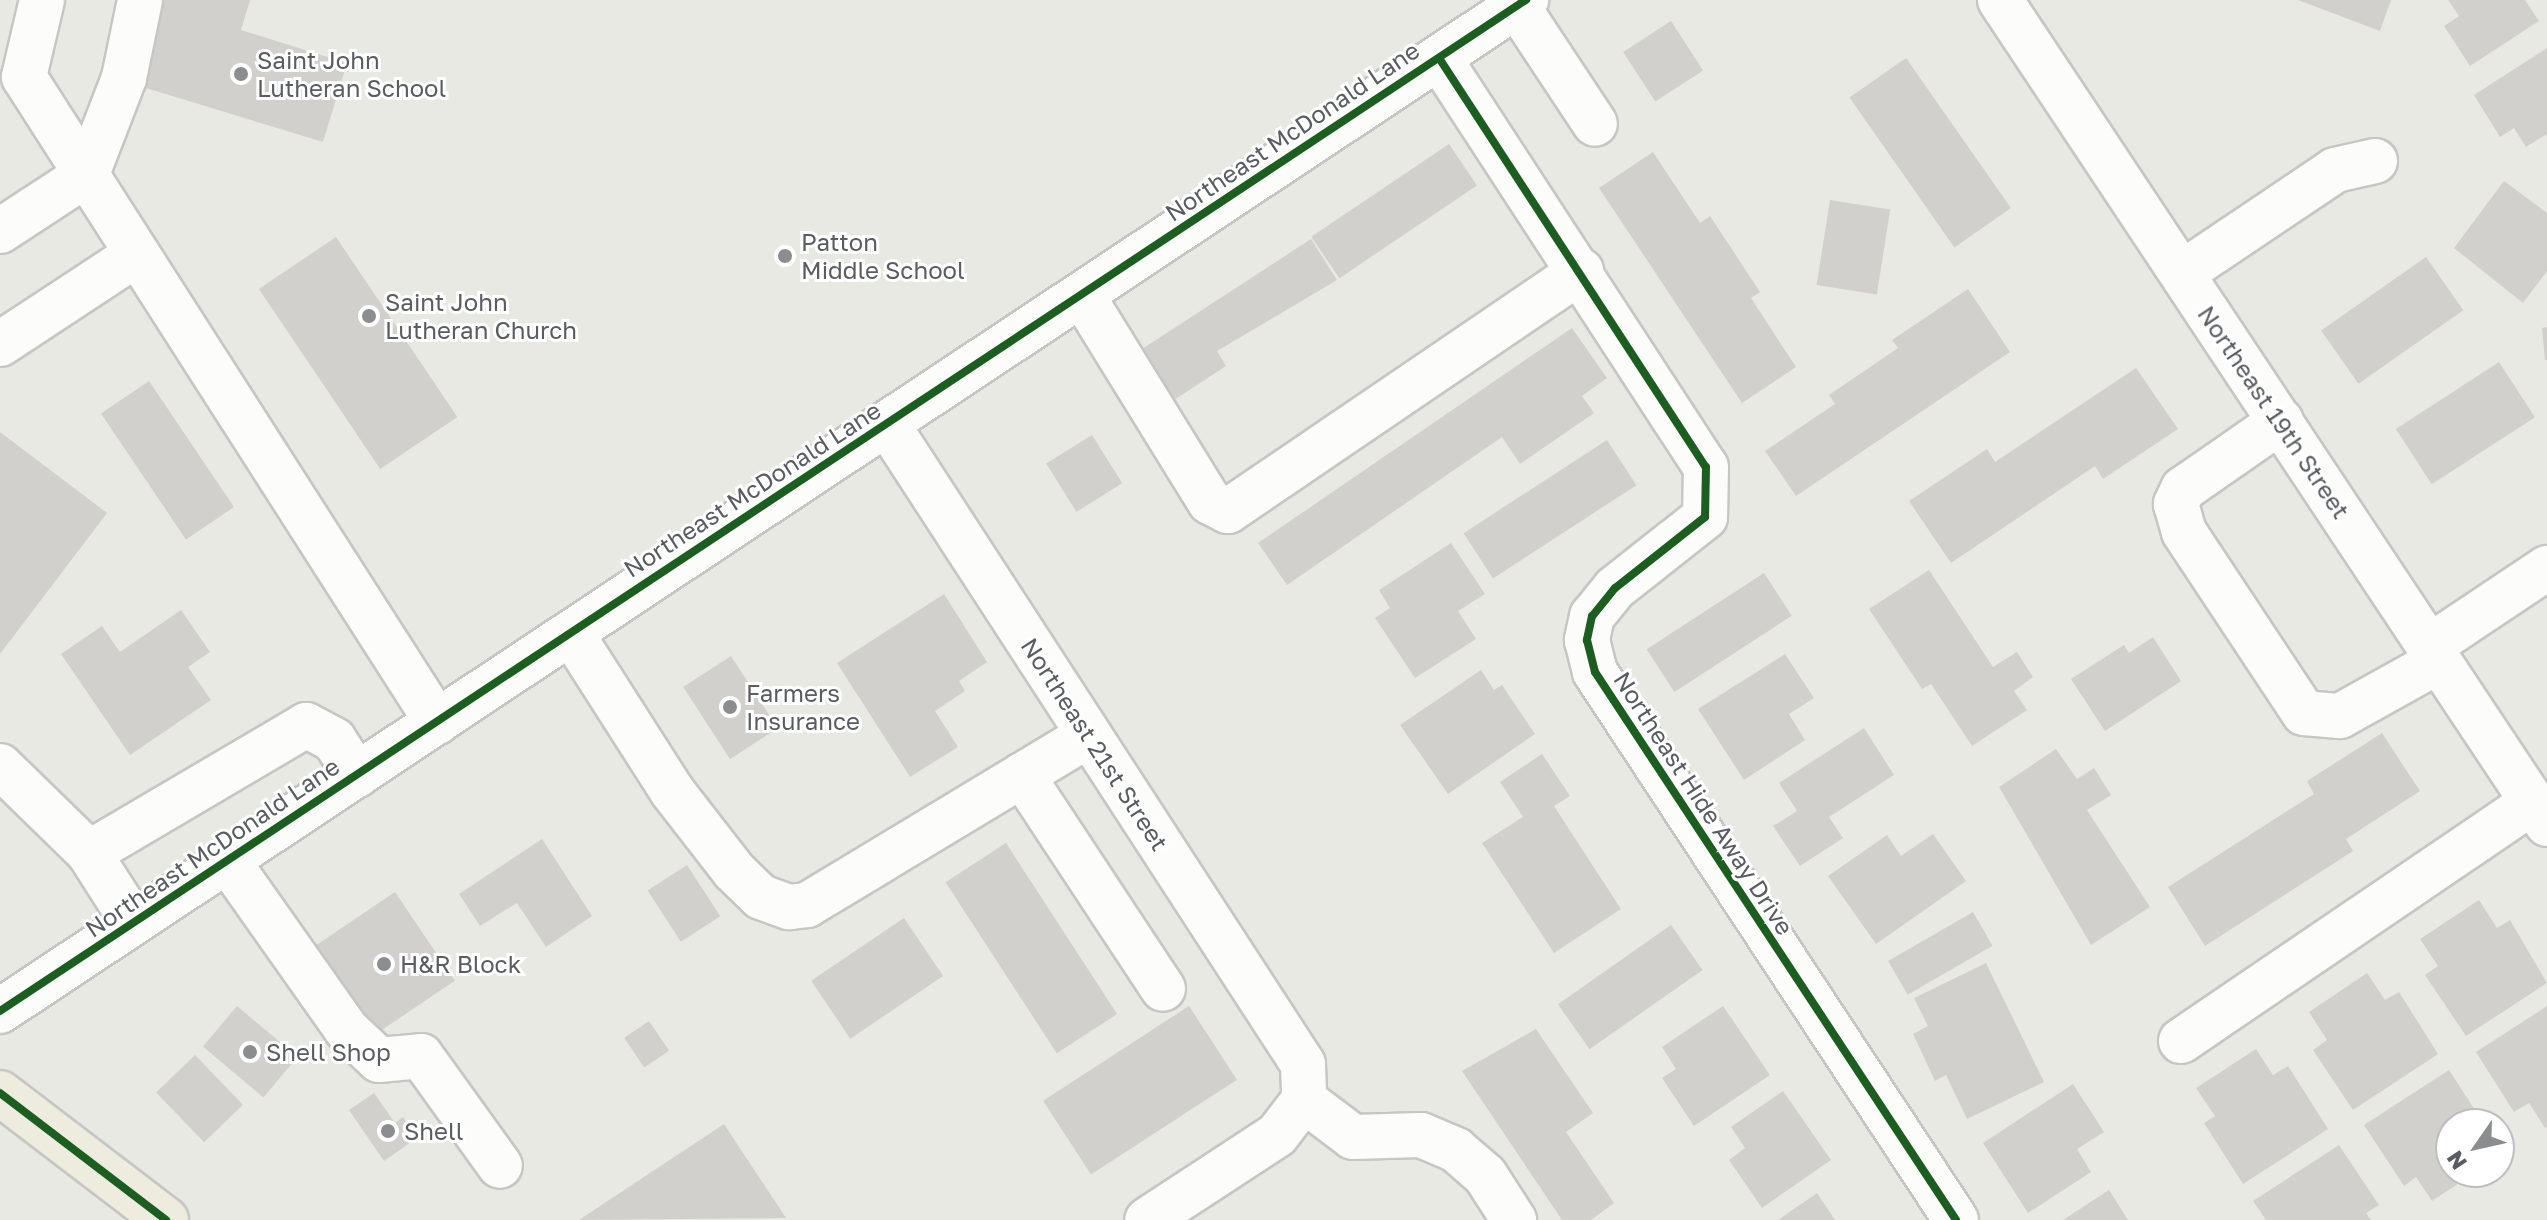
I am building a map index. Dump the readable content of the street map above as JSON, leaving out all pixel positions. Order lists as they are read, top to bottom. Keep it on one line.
{"streets":{"street":["Northeast McDonald Lane","Northeast 19th Street","Northeast 21st Street","Northeast Hide Away Drive"]},"crossings":[["Northeast McDonald Lane","Northeast 21st Street"],["Northeast McDonald Lane","Northeast Hide Away Drive"]],"places":["Saint John Lutheran School","Patton Middle School","Saint John Lutheran Church","Farmers Insurance","H&R Block","Shell Shop","Shell"],"north":"bottom left"}
